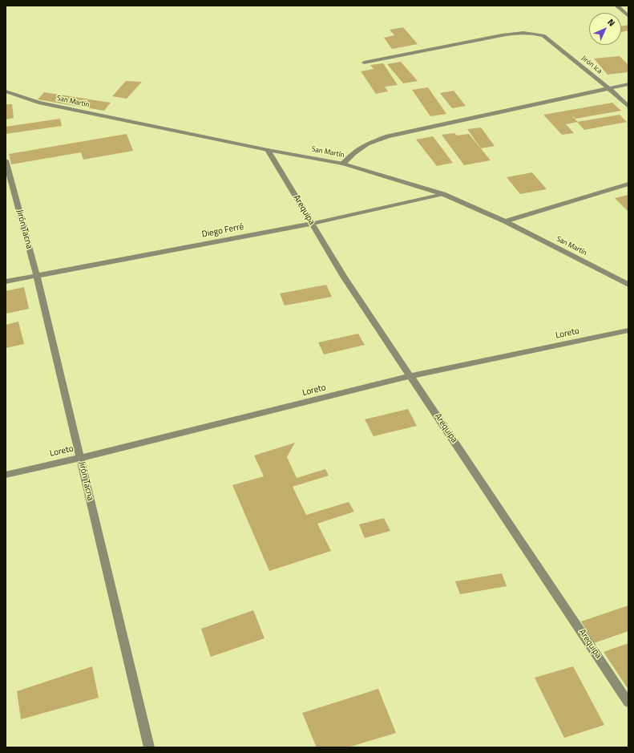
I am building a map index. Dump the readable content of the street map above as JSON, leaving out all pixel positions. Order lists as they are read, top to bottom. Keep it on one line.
{"streets":{"street":["Jirón Ica","San Martín","Arequipa","Jirón Tacna","Diego Ferré","Loreto"]},"crossings":[["San Martín","Arequipa"],["San Martín","Diego Ferré"],["Arequipa","Diego Ferré"],["Arequipa","Loreto"],["Jirón Tacna","Diego Ferré"],["Jirón Tacna","Loreto"]],"north":"top right"}
